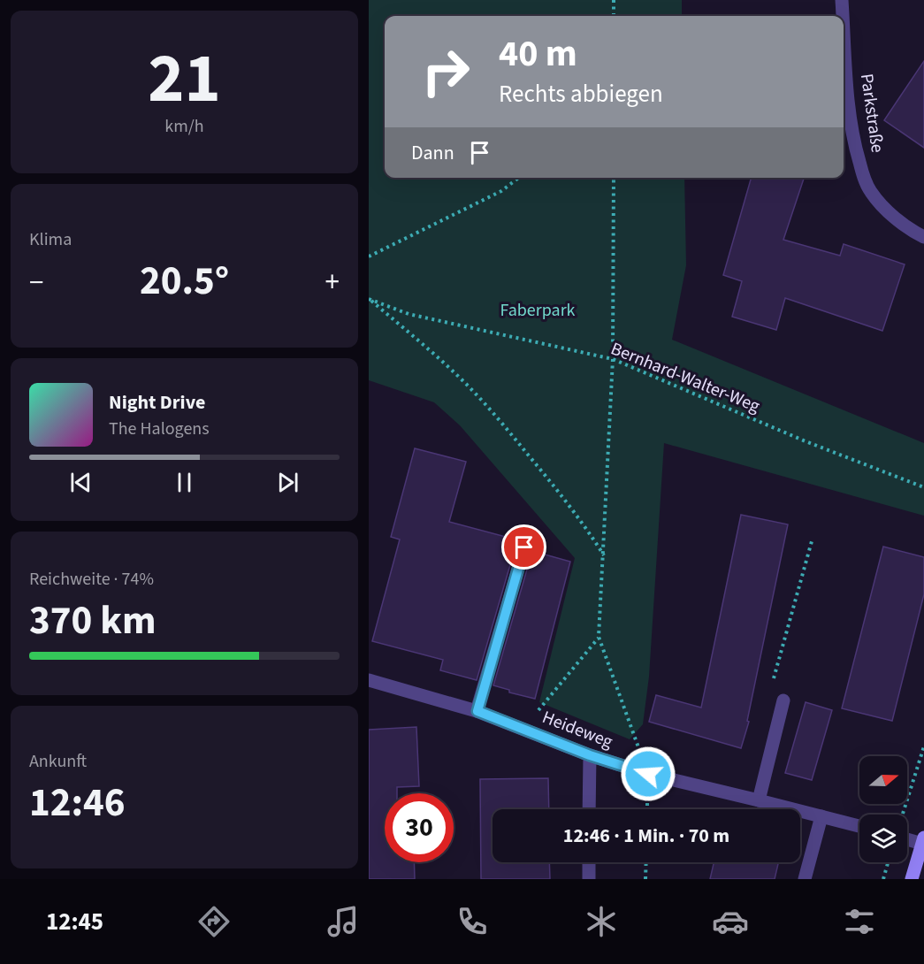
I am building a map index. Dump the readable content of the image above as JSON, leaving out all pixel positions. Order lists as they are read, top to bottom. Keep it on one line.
{"streets":{"street":["Parkstraße","Heideweg"],"path":["Bernhard-Walter-Weg"]},"parks":["Faberpark"],"north":"right","page":{"tile":[["21","km/h"],"Klima",["Reichweite · 74%","370 km"],["Ankunft","12:46"]],"turn":["40 m","Rechts abbiegen"],"then":"Dann","heat":["−","20.5°","+"],"song":["Night Drive","The Halogens"],"limit":"30","trip":"12:46 · 1 Min. · 70 m","tabs":"12:45"}}
